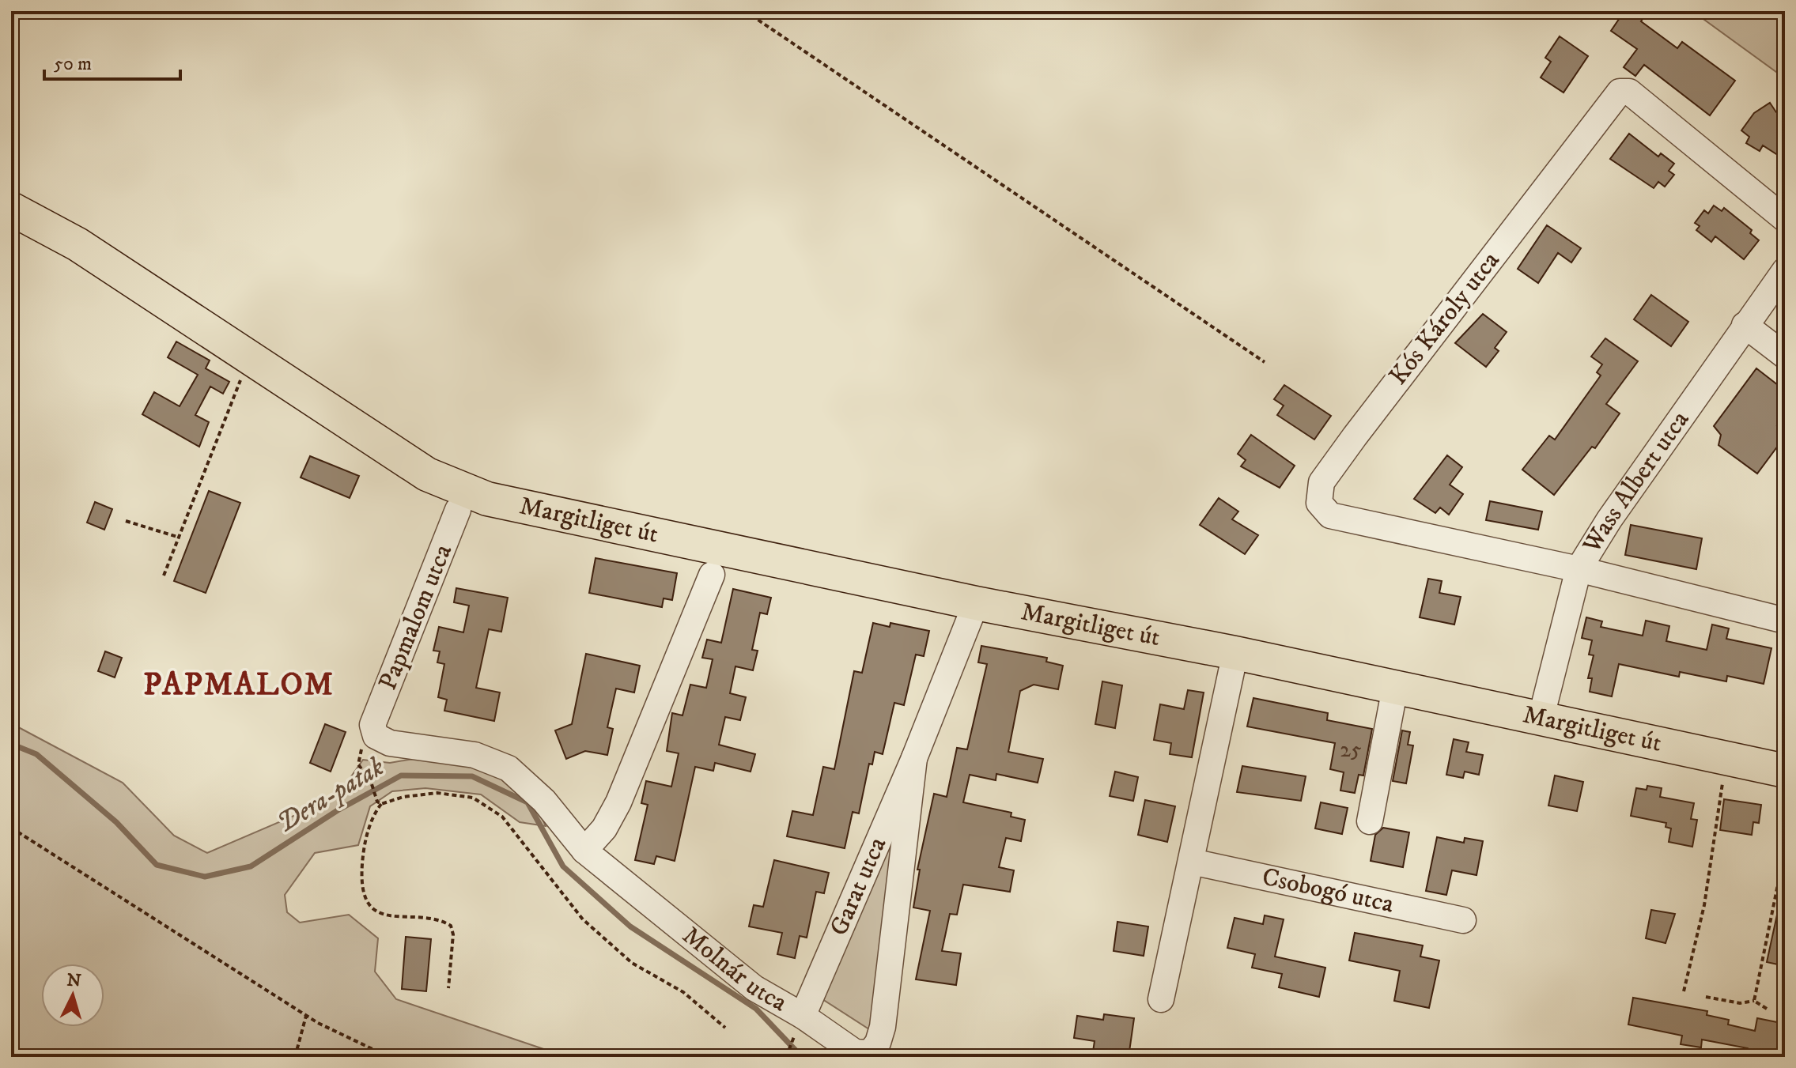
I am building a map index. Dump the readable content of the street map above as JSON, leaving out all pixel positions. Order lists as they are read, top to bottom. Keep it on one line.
{"streets":{"main road":["Margitliget út"],"street":["Kós Károly utca","Wass Albert utca","Papmalom utca","Garat utca","Csobogó utca","Molnár utca"]},"crossings":[["Kós Károly utca","Wass Albert utca"],["Wass Albert utca","Margitliget út"],["Margitliget út","Garat utca"],["Papmalom utca","Molnár utca"],["Garat utca","Molnár utca"]],"districts":["PAPMALOM"],"water":["Dera-patak"],"house_numbers":["25"],"scale_bar":"50 m","north":"top"}
